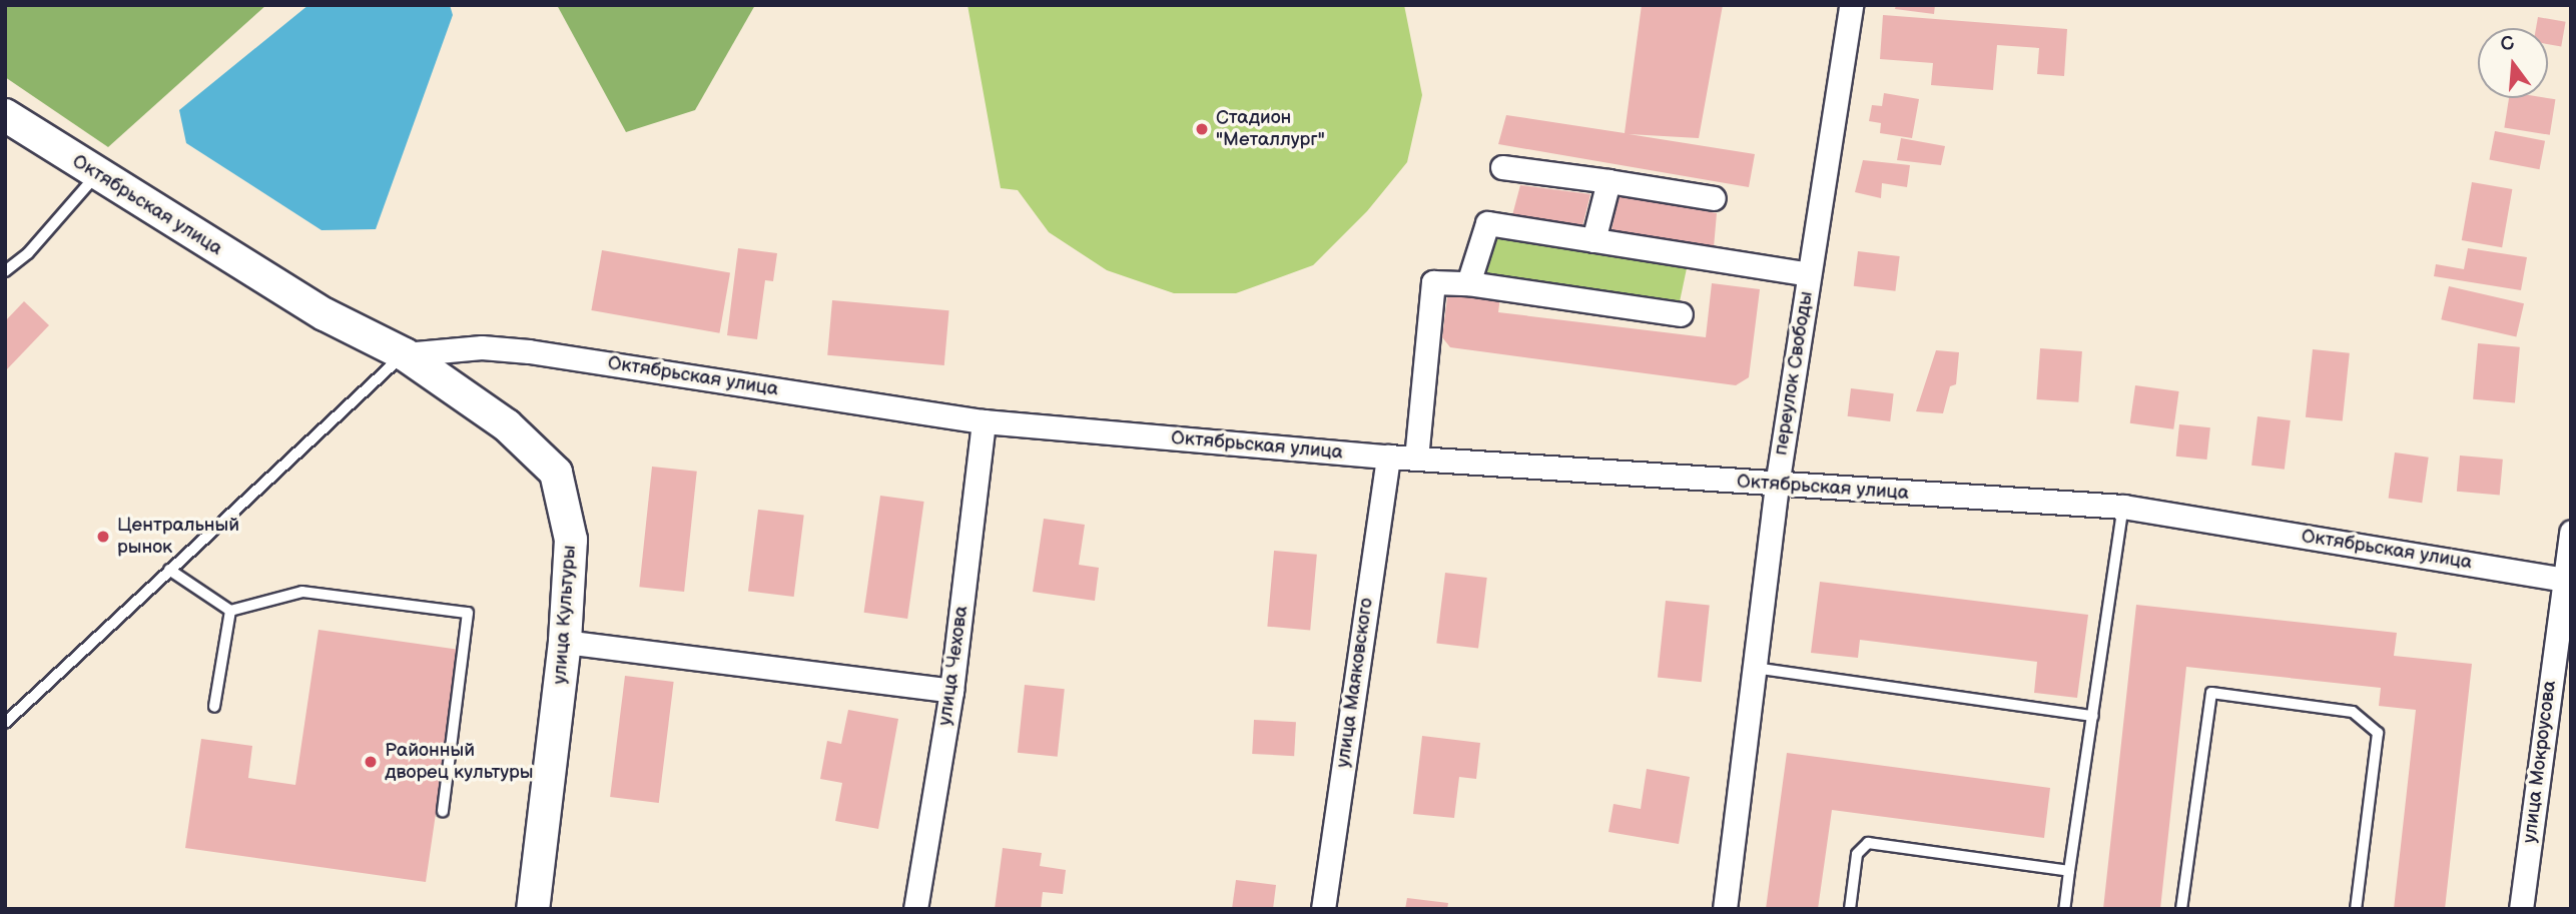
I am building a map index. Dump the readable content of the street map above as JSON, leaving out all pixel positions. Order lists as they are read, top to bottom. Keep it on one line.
{"streets":{"main road":["Октябрьская улица","улица Культуры"],"street":["переулок Свободы","улица Чехова","улица Маяковского","улица Мокроусова"]},"crossings":[["Октябрьская улица","переулок Свободы"],["Октябрьская улица","улица Культуры"],["Октябрьская улица","улица Чехова"],["Октябрьская улица","улица Маяковского"],["Октябрьская улица","улица Мокроусова"]],"places":["Стадион \"Металлург\"","Центральный рынок","Районный дворец культуры"],"north":"top"}
